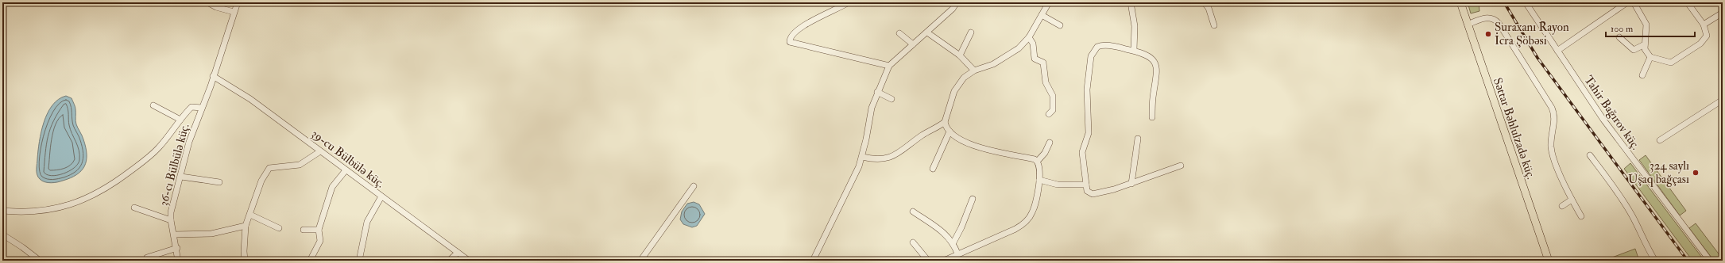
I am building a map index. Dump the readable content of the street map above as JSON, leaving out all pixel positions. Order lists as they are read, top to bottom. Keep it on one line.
{"streets":{"main road":["Səttar Bəhlulzadə küç."],"street":["Tahir Bağırov küç.","39-cu Bülbülə küç.","36-cı Bülbülə küç."]},"crossings":[["39-cu Bülbülə küç.","36-cı Bülbülə küç."]],"places":["Suraxanı Rayon İcra Şöbəsi","324 saylı Uşaq bağçası"],"scale_bar":"100 m"}
